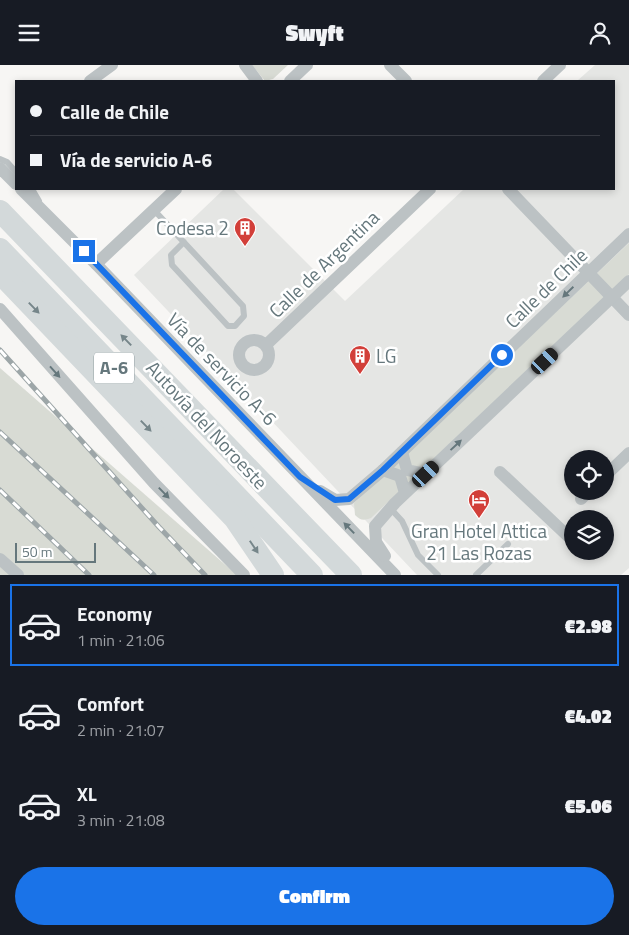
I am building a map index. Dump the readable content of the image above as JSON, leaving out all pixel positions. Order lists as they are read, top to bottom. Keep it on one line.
{"streets":{"highway":["A-6","Autovía del Noroeste"],"street":["Calle de Argentina","Calle de Chile","Vía de servicio A-6"]},"crossings":[["Calle de Chile","Vía de servicio A-6"]],"places":{"building":["Codesa 2","LG"],"hotel":["Gran Hotel Attica 21 Las Rozas"]},"scale_bar":"50 m","page":{"header":"Swyft","banner":["Calle de Chile","Vía de servicio A-6"],"scale":"50 m","list":[{"name":"Economy","note":"1 min · 21:06","value":"€2.98"},{"name":"Comfort","note":"2 min · 21:07","value":"€4.02"},{"name":"XL","note":"3 min · 21:08","value":"€5.06"}],"buttons":"Confirm"}}
